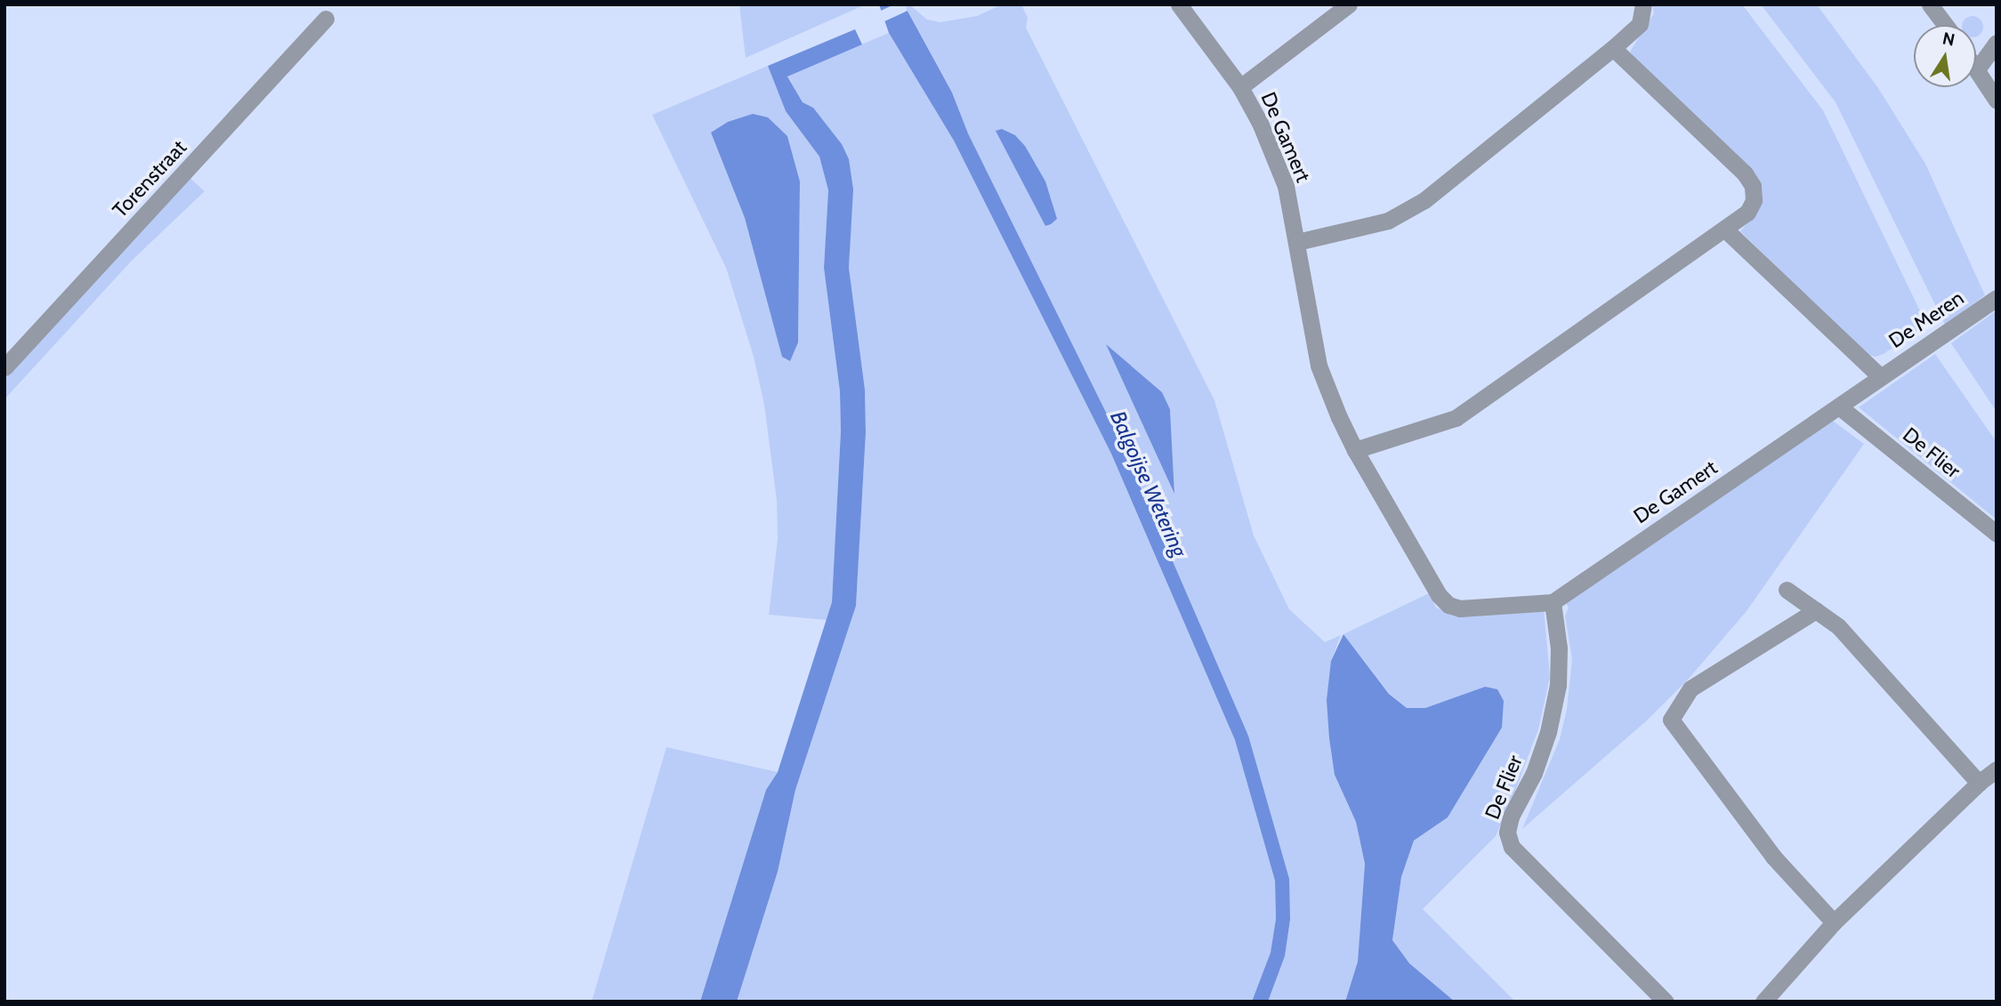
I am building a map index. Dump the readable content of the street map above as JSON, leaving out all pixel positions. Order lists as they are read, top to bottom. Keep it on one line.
{"streets":{"street":["De Gamert","Torenstraat","De Meren","De Flier"]},"crossings":[["De Gamert","De Meren"],["De Gamert","De Flier"]],"water":["Balgoijse Wetering"],"north":"top"}
